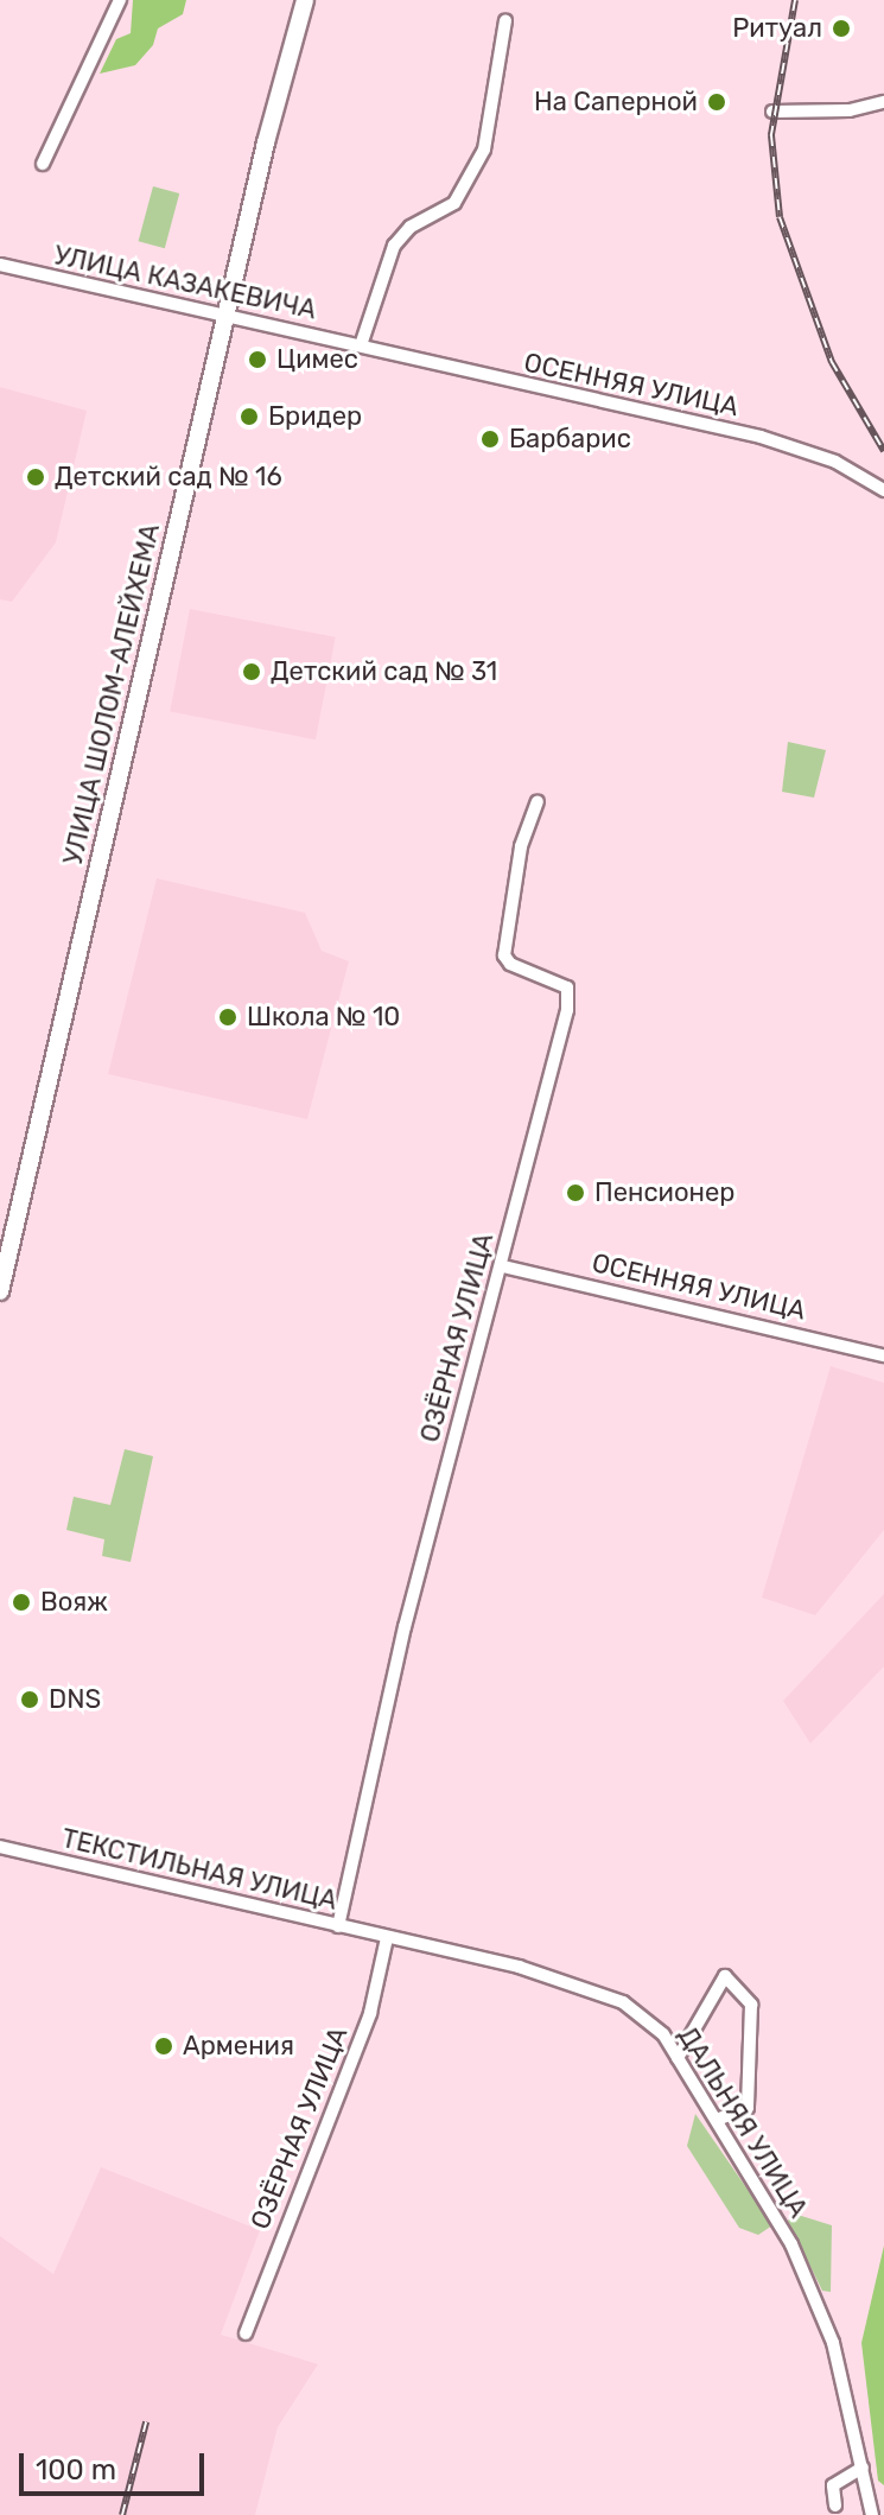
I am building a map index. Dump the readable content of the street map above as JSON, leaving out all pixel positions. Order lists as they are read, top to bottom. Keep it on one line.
{"streets":{"main road":["УЛИЦА ШОЛОМ-АЛЕЙХЕМА"],"street":["УЛИЦА КАЗАКЕВИЧА","ОСЕННЯЯ УЛИЦА","ОЗЁРНАЯ УЛИЦА","ТЕКСТИЛЬНАЯ УЛИЦА","ДАЛЬНЯЯ УЛИЦА"]},"crossings":[["УЛИЦА КАЗАКЕВИЧА","ОСЕННЯЯ УЛИЦА"],["УЛИЦА КАЗАКЕВИЧА","УЛИЦА ШОЛОМ-АЛЕЙХЕМА"],["ОСЕННЯЯ УЛИЦА","ОЗЁРНАЯ УЛИЦА"],["ОЗЁРНАЯ УЛИЦА","ТЕКСТИЛЬНАЯ УЛИЦА"],["ОЗЁРНАЯ УЛИЦА","ДАЛЬНЯЯ УЛИЦА"],["ТЕКСТИЛЬНАЯ УЛИЦА","ДАЛЬНЯЯ УЛИЦА"]],"places":["Ритуал","На Саперной","Цимес","Бридер","Барбарис","Детский сад № 16","Детский сад № 31","Школа № 10","Пенсионер","Вояж","DNS","Армения"],"scale_bar":"100 m"}
